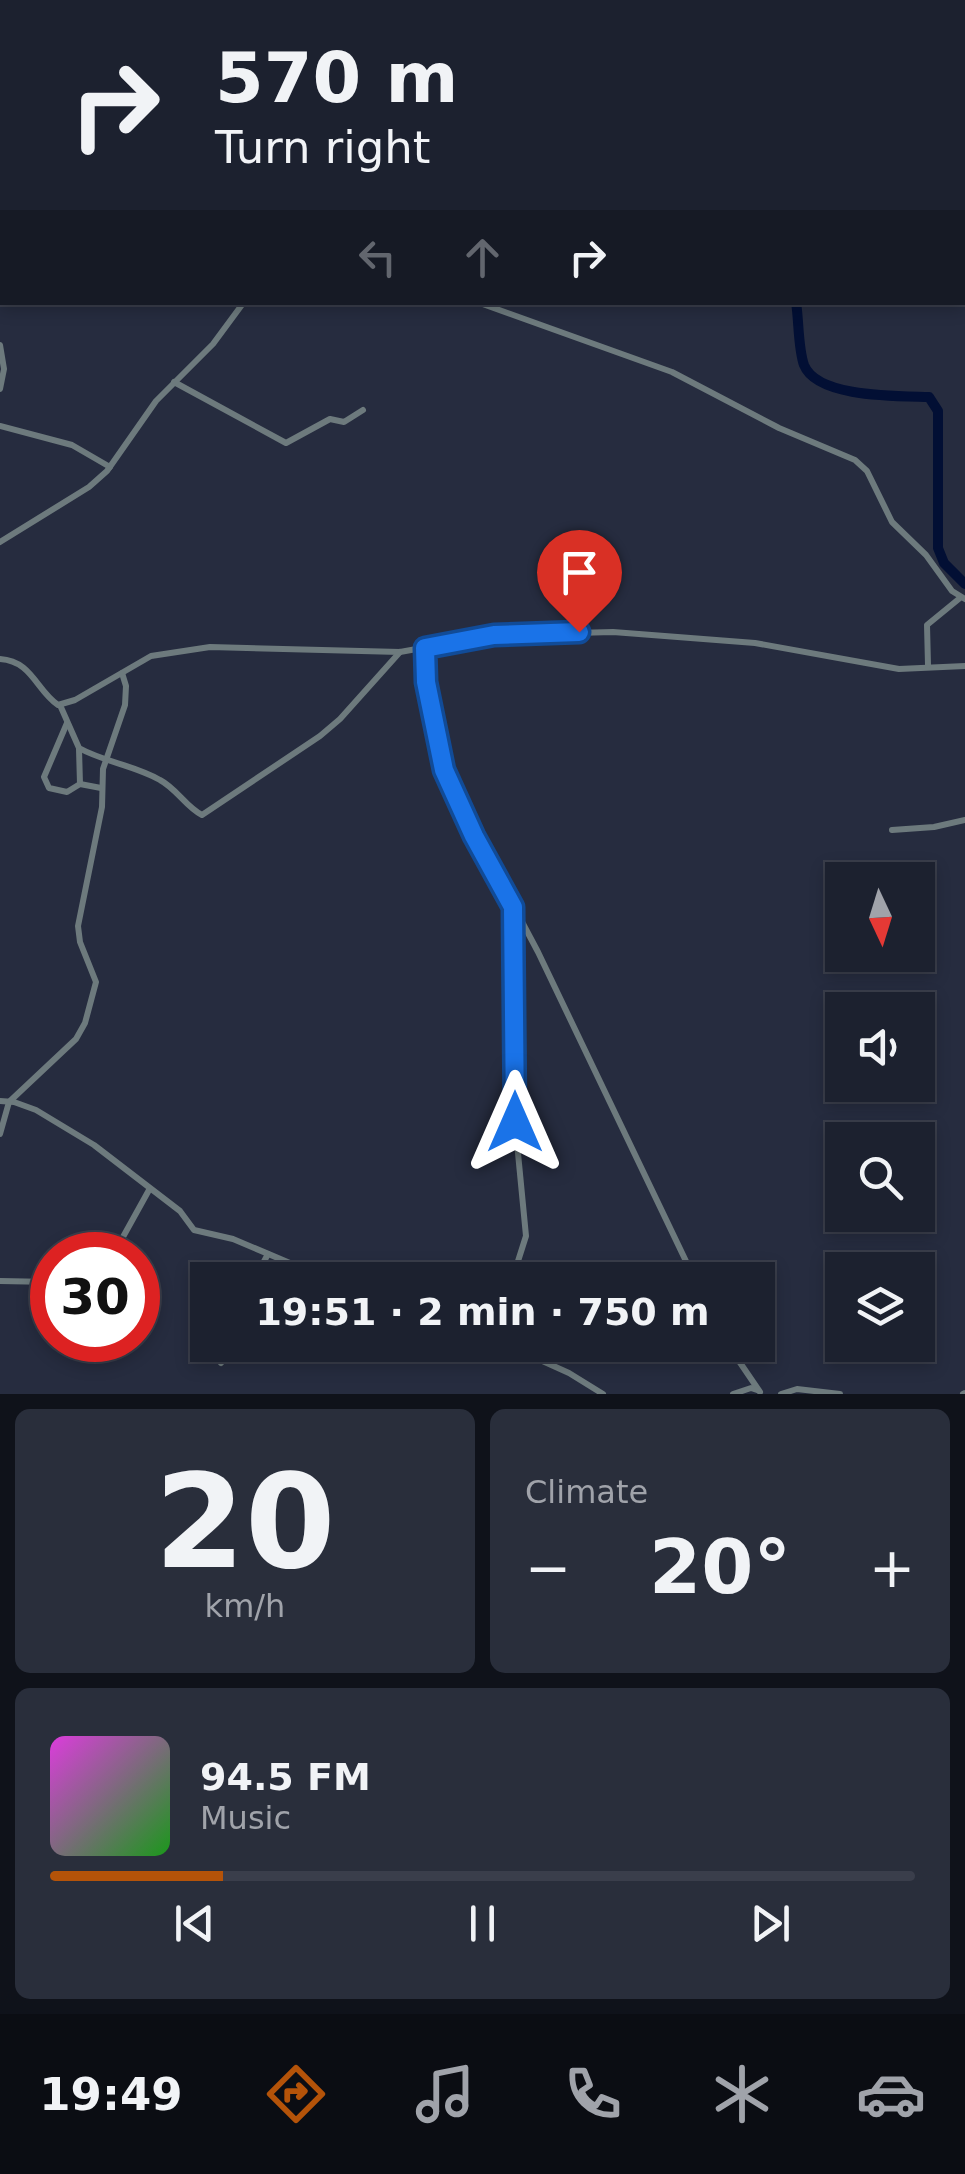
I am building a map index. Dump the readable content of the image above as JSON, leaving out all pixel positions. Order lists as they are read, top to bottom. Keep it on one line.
{"north":"bottom","page":{"turn":["570 m","Turn right"],"limit":"30","trip":"19:51 · 2 min · 750 m","tile":[["20","km/h"],"Climate"],"heat":["−","20°","+"],"song":["94.5 FM","Music"],"tabs":"19:49"}}
